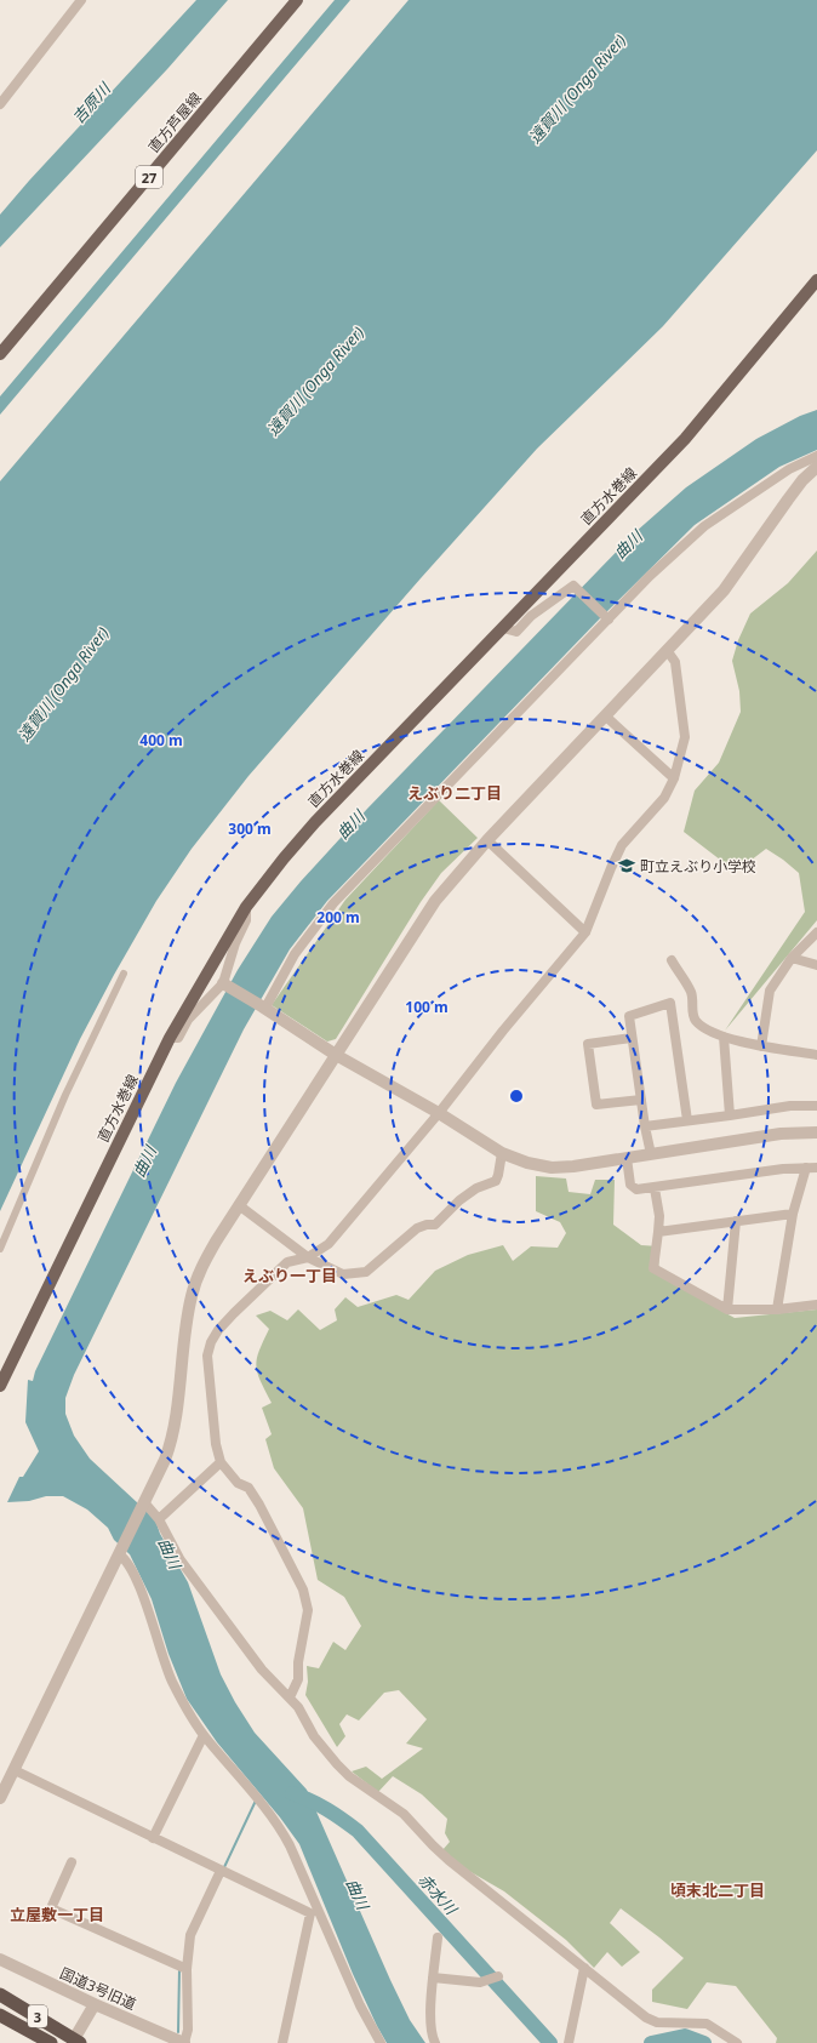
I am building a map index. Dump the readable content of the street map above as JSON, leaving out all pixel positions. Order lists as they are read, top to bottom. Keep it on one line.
{"streets":{"highway":["3"],"main road":["直方芦屋線","27","直方水巻線"],"street":["国道3号旧道"]},"districts":["えぶり二丁目","えぶり一丁目","頃末北二丁目","立屋敷一丁目"],"water":["遠賀川 (Onga River)","吉原川","曲川","赤水川"],"places":{"school or university":["町立えぶり小学校"]},"rings":["400 m","300 m","200 m","100 m"]}
